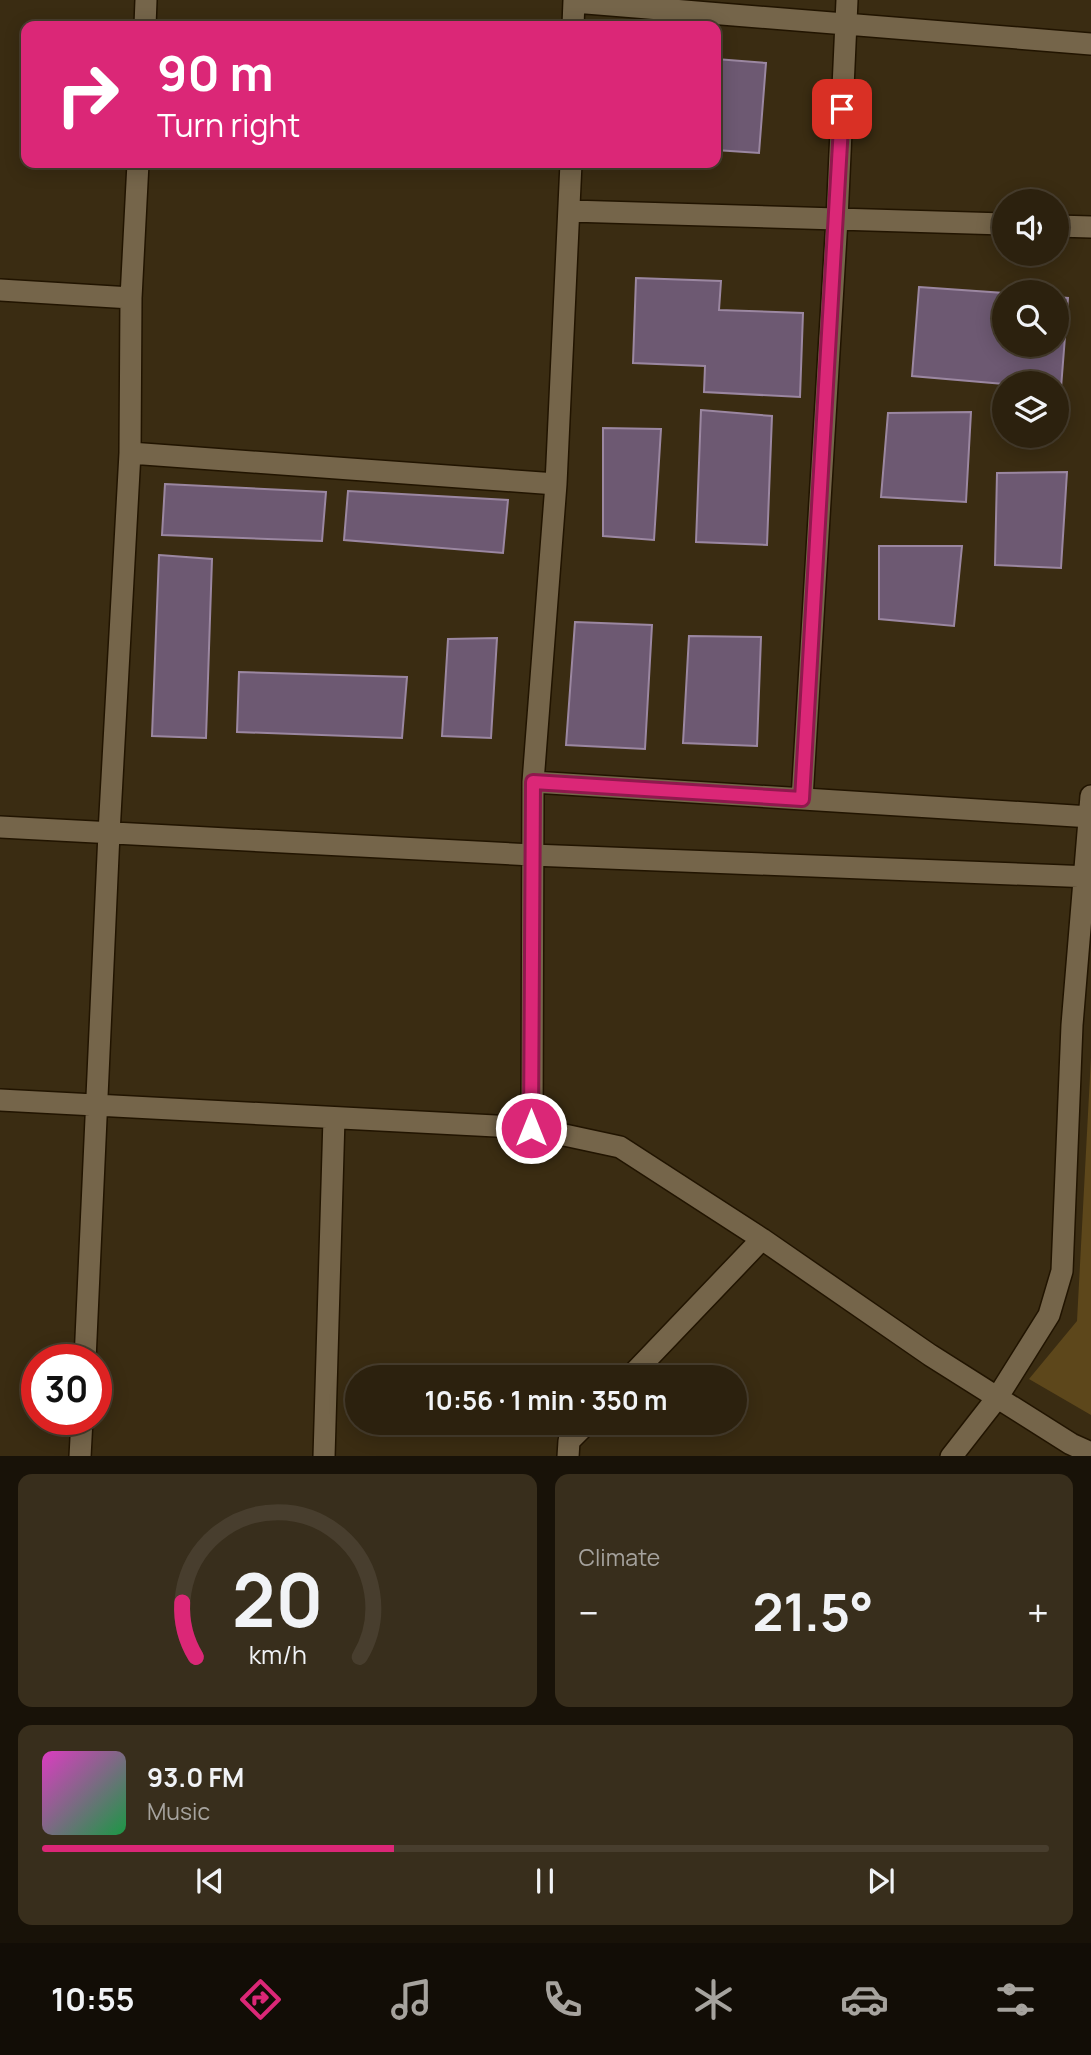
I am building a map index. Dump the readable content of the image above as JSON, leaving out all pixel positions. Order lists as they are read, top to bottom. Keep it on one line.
{"page":{"turn":["90 m","Turn right"],"limit":"30","trip":"10:56 · 1 min · 350 m","tile":"Climate","heat":["−","21.5°","+"],"song":["93.0 FM","Music"],"tabs":"10:55","gauge":["20","km/h"]}}
